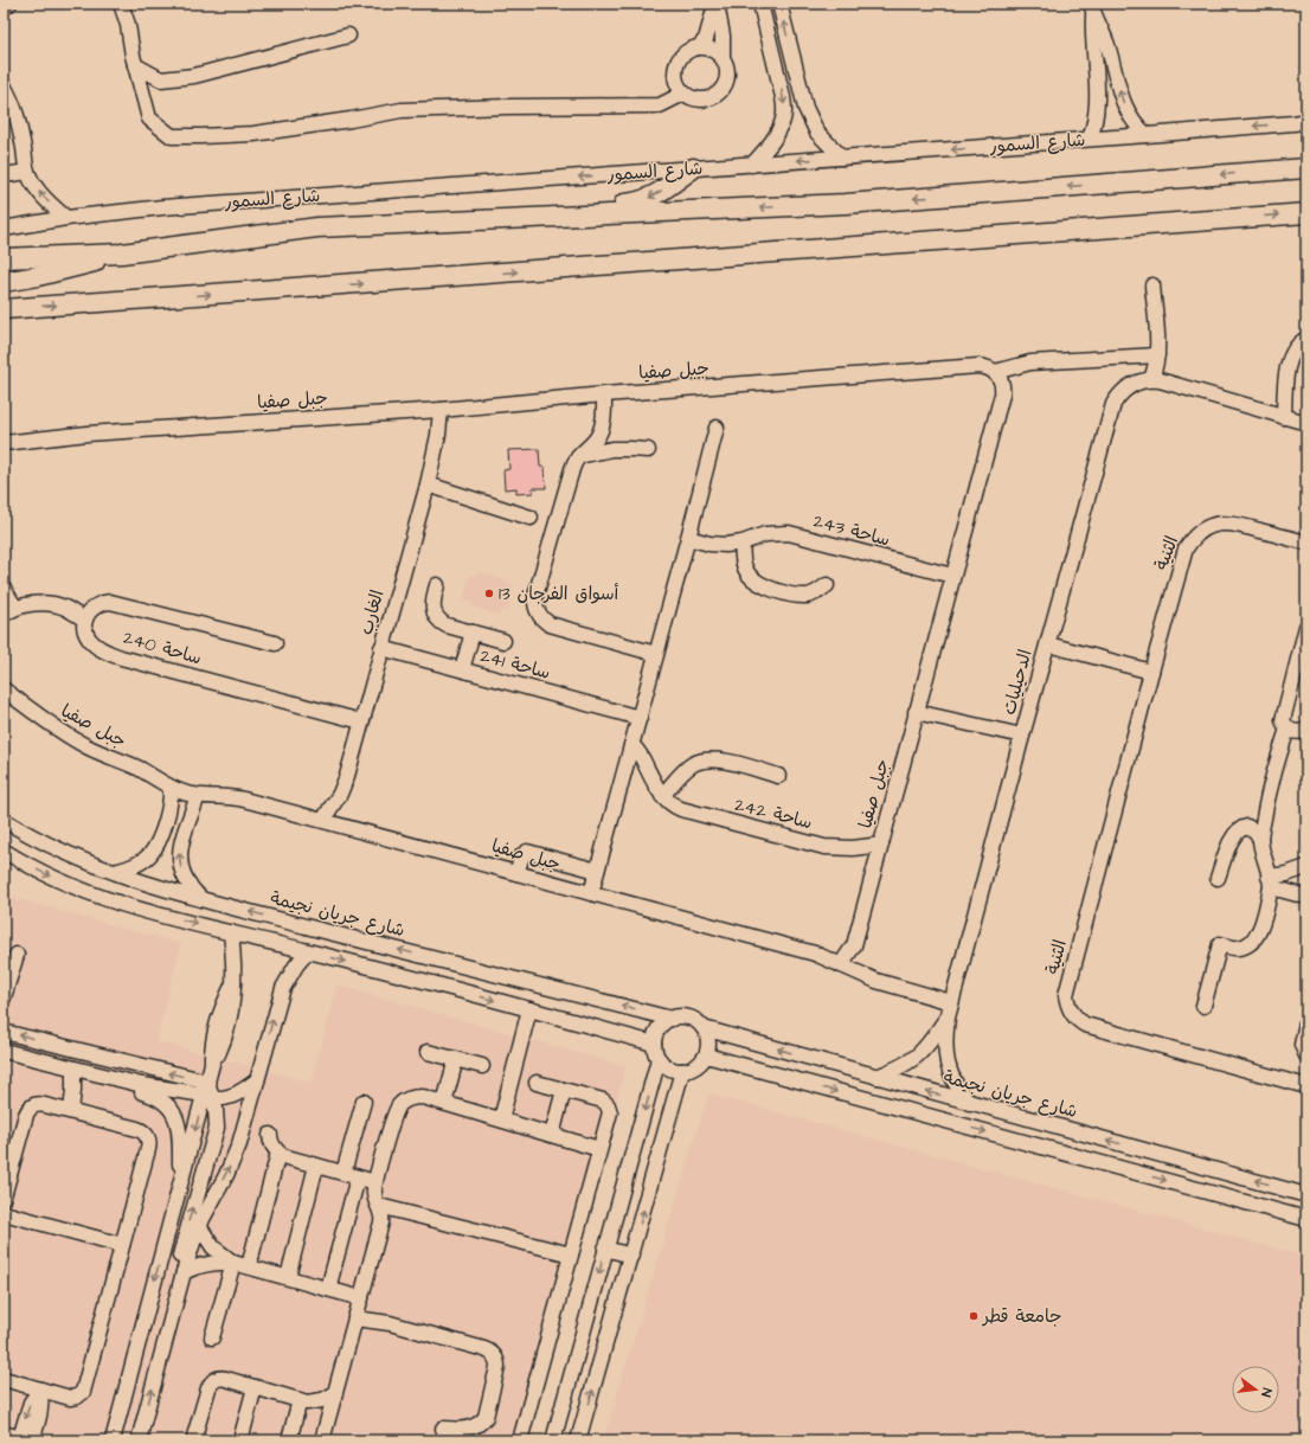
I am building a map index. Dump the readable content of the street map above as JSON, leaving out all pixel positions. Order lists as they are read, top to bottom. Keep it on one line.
{"streets":{"main road":["شارع السمور"],"street":["جبل صفيا","ساحة 243","الثنية","الغارب","ساحة 240","ساحة 241","الدحيليات","ساحة 242","شارع جريان نجيمة"]},"crossings":[["جبل صفيا","ساحة 243"],["جبل صفيا","الغارب"],["جبل صفيا","الدحيليات"],["جبل صفيا","ساحة 242"],["الغارب","ساحة 240"],["الغارب","ساحة 241"],["الدحيليات","شارع جريان نجيمة"]],"places":["أسواق الفرجان 13","جامعة قطر"],"north":"right"}
